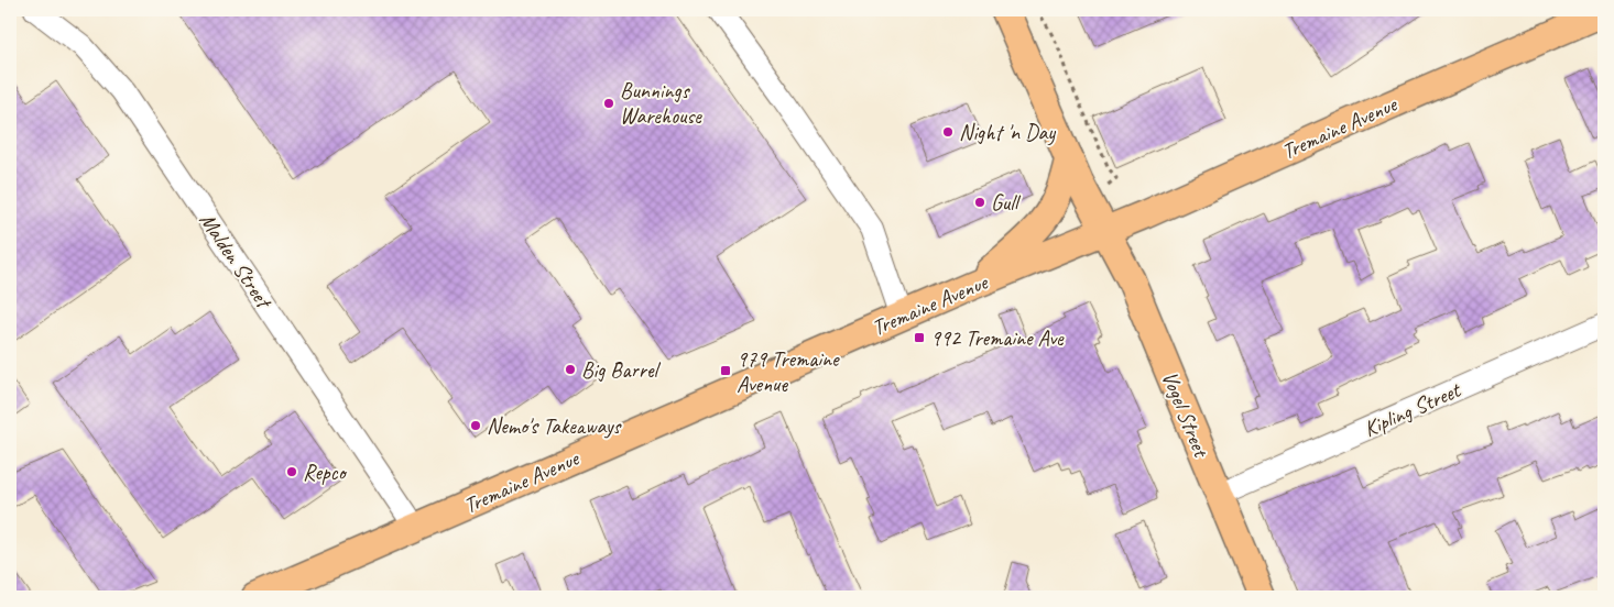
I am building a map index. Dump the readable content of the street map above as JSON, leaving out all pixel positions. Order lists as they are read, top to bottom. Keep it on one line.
{"streets":{"main road":["Tremaine Avenue","Vogel Street"],"street":["Malden Street","Kipling Street"]},"crossings":[["Tremaine Avenue","Malden Street"],["Tremaine Avenue","Vogel Street"],["Kipling Street","Vogel Street"]],"places":{"other":["Bunnings Warehouse","Night 'n Day","Gull","Big Barrel","Nemo's Takeaways","Repco"],"transit":["992 Tremaine Ave","979 Tremaine Avenue"]}}
